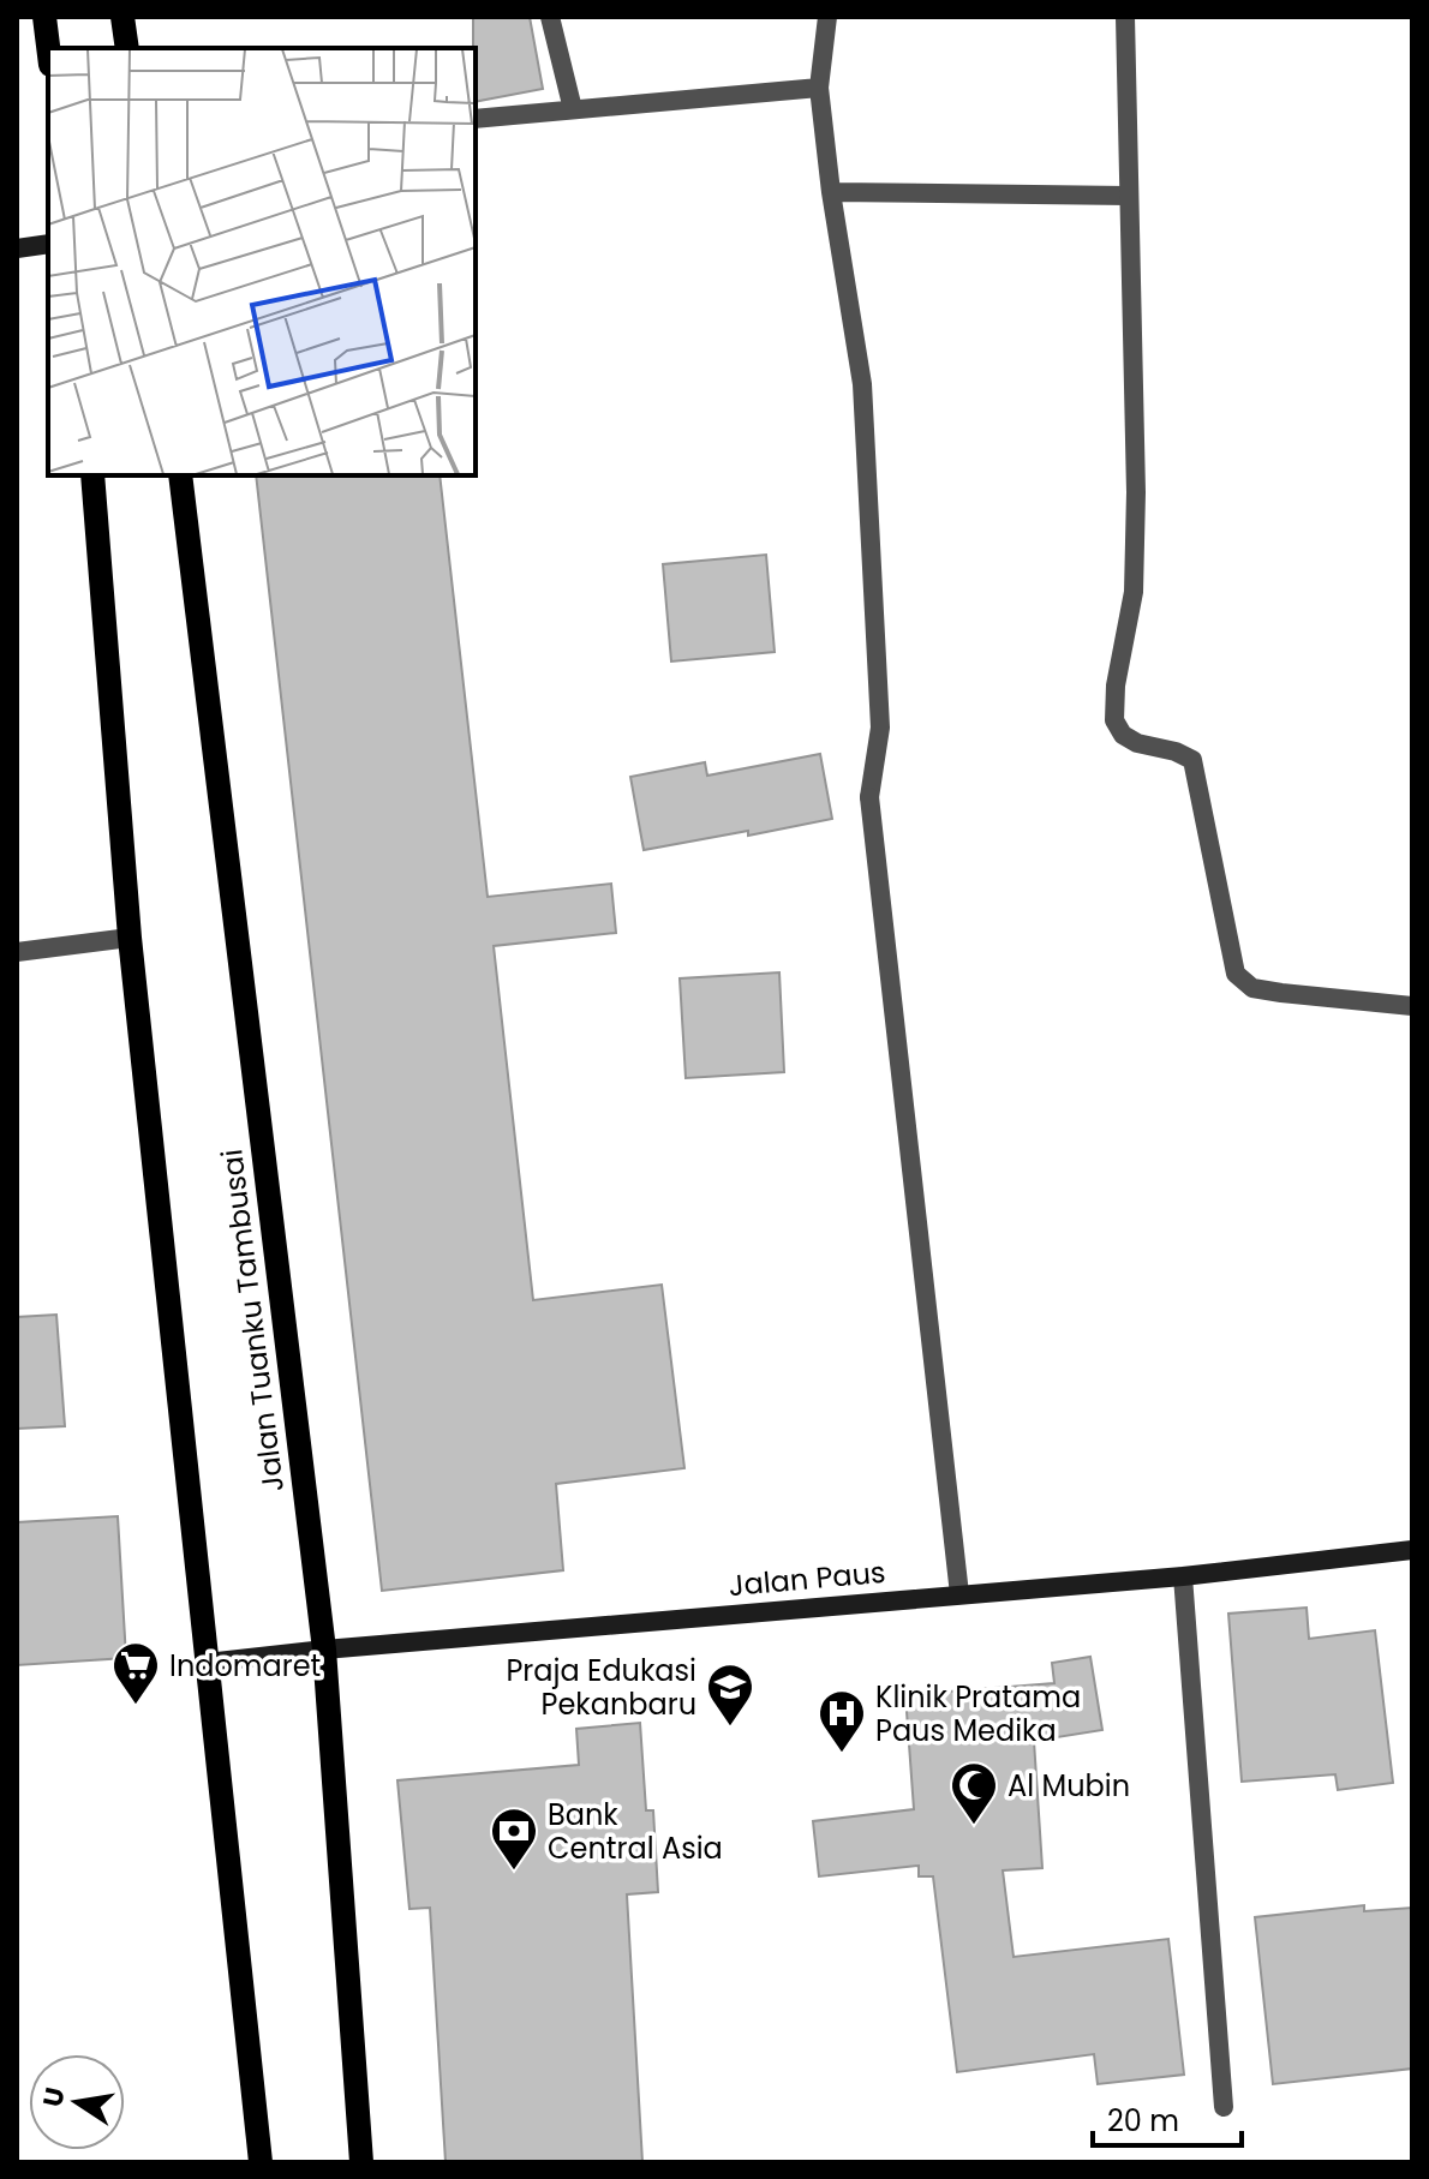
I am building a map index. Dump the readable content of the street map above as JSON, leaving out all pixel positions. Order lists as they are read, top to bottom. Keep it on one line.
{"streets":{"main road":["Jalan Tuanku Tambusai","Jalan Paus"]},"crossings":[["Jalan Tuanku Tambusai","Jalan Paus"]],"places":{"supermarket":["Indomaret"],"school or university":["Praja Edukasi Pekanbaru"],"hospital":["Klinik Pratama Paus Medika"],"mosque":["Al Mubin"],"bank":["Bank Central Asia"]},"scale_bar":"20 m","north":"left"}
